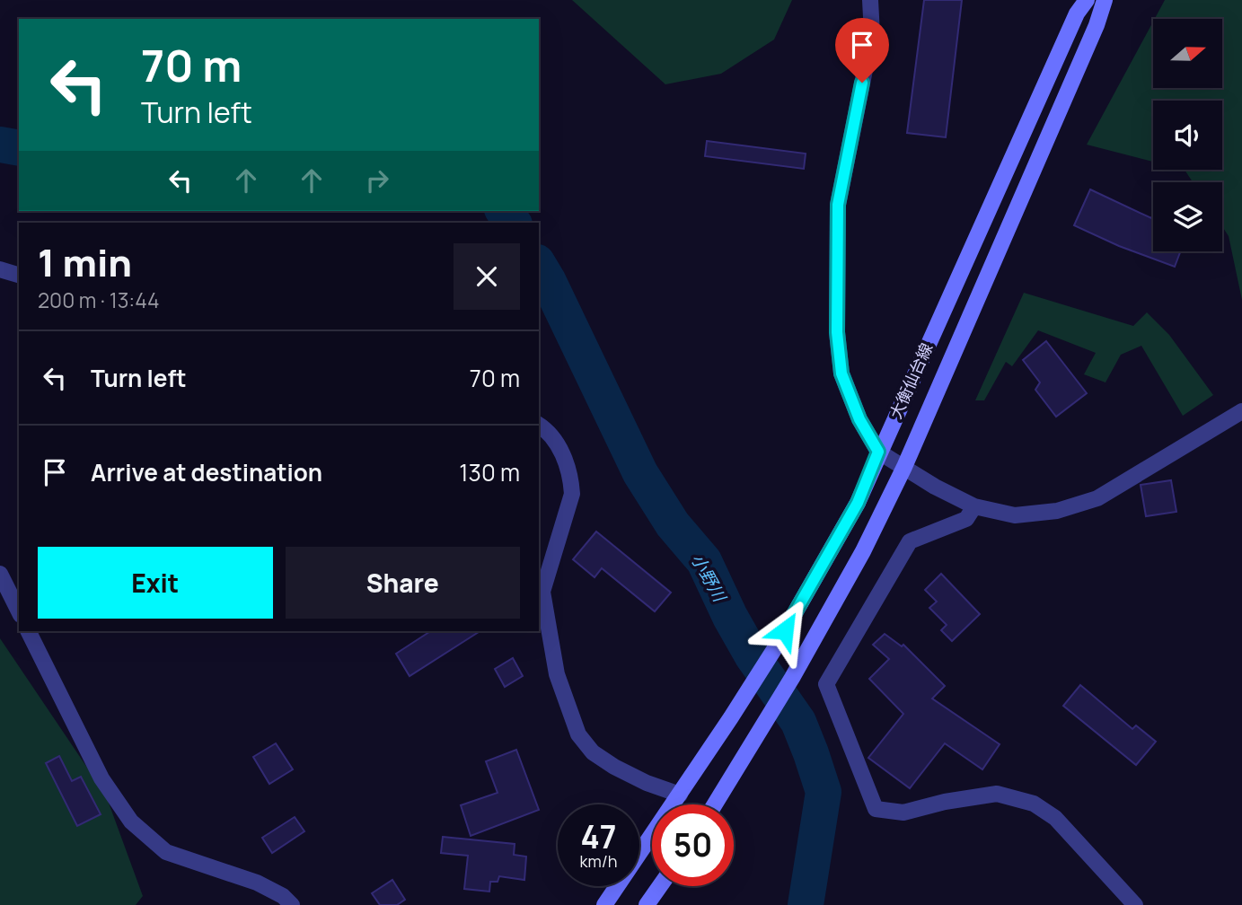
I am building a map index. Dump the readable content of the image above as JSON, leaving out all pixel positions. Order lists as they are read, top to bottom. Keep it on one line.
{"streets":{"main road":["大衡仙台線"]},"water":["小野川"],"north":"right","page":{"turn":["70 m","Turn left"],"heading":["1 min","200 m · 13:44"],"list":[{"name":"Turn left","value":"70 m"},{"name":"Arrive at destination","value":"130 m"}],"buttons":["Exit","Share"],"speed":"47 km/h","limit":"50"}}
